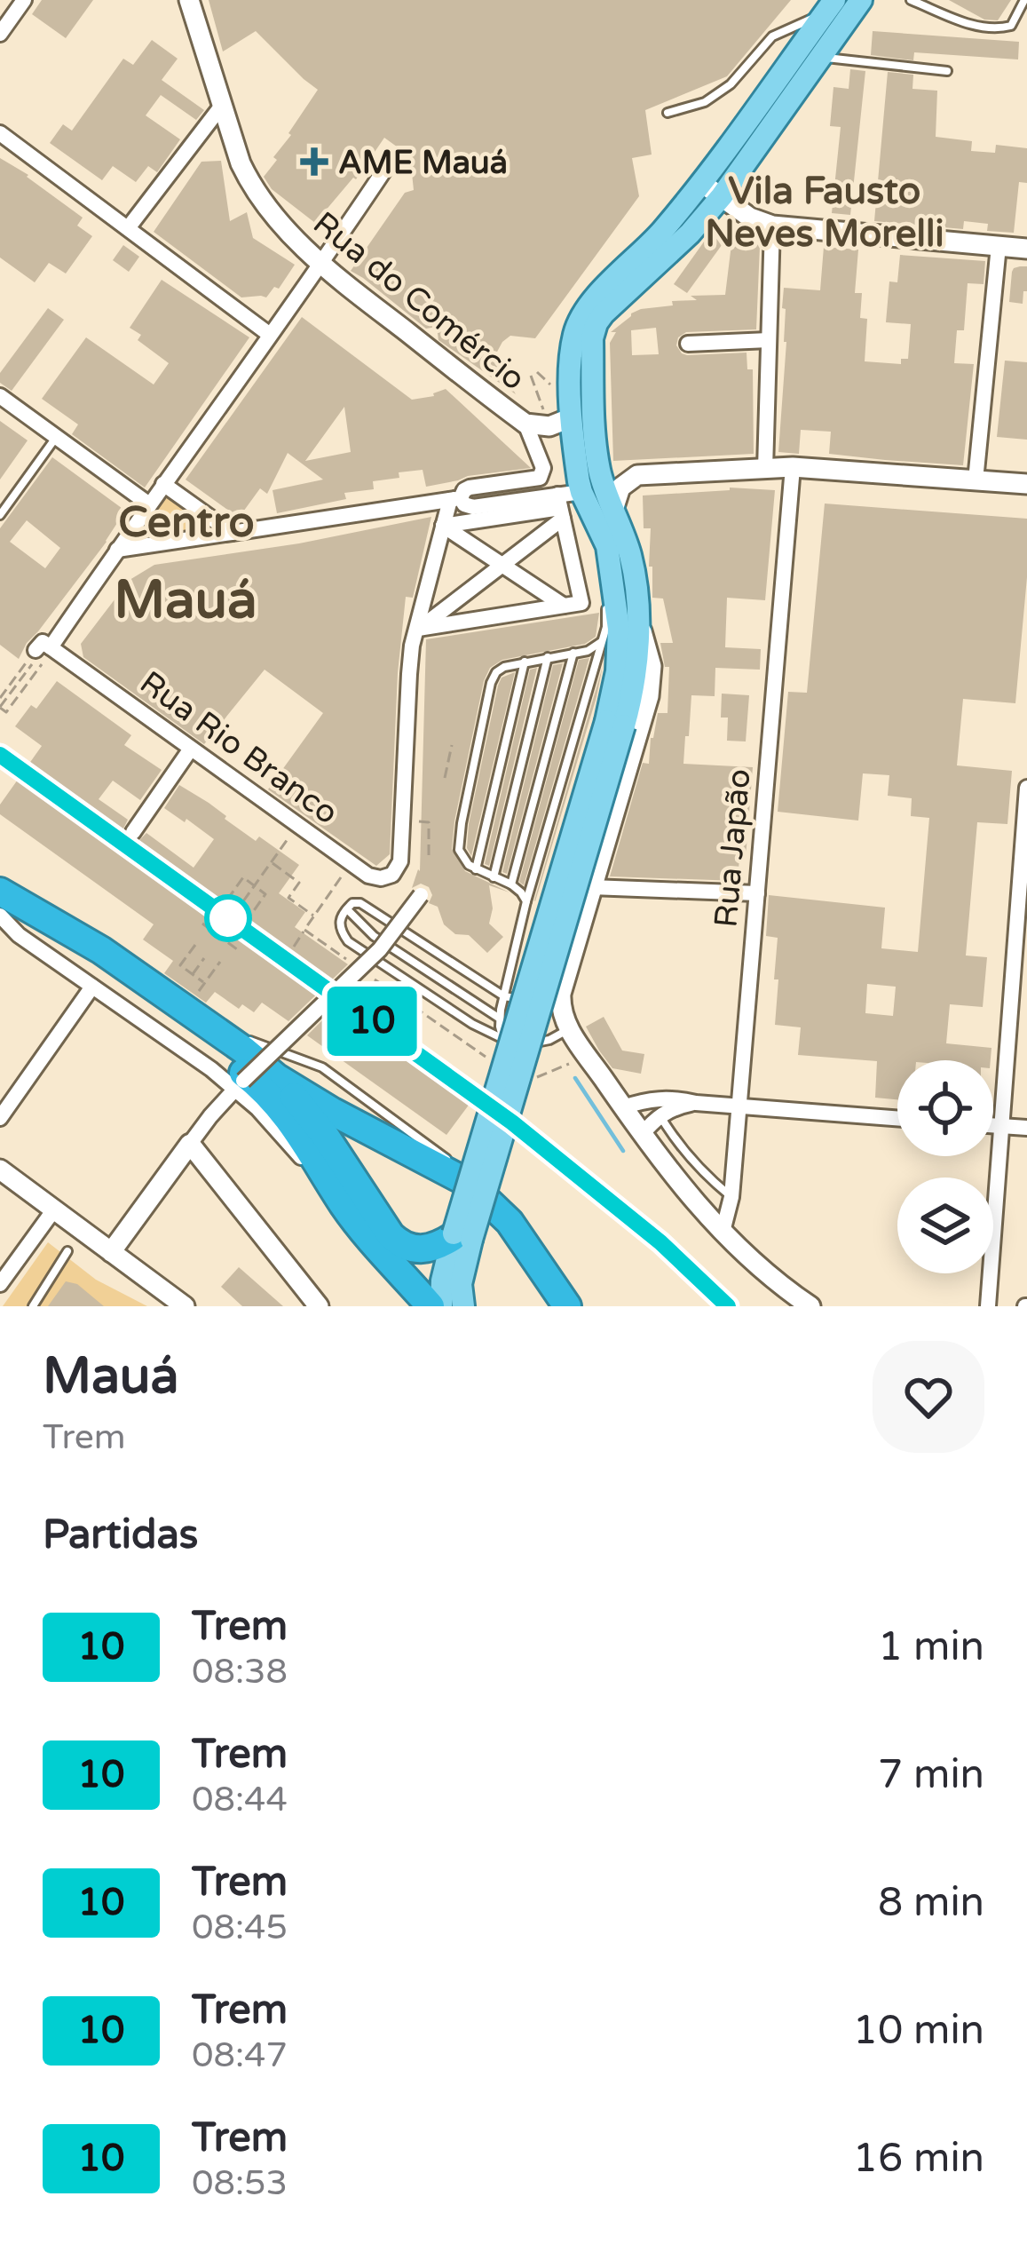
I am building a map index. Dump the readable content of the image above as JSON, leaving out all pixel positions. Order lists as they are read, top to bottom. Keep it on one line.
{"streets":{"main road":["Rua do Comércio"],"street":["Rua Rio Branco","Rua Japão"]},"districts":["Vila Fausto Neves Morelli","Centro","Mauá"],"places":{"health":["AME Mauá"]},"page":{"on_map":"10","heading":[["Mauá","Trem"],"Partidas"],"list":[{"mark":"10","name":"Trem","note":"08:38","value":"1 min"},{"mark":"10","name":"Trem","note":"08:44","value":"7 min"},{"mark":"10","name":"Trem","note":"08:45","value":"8 min"},{"mark":"10","name":"Trem","note":"08:47","value":"10 min"},{"mark":"10","name":"Trem","note":"08:53","value":"16 min"}]}}
